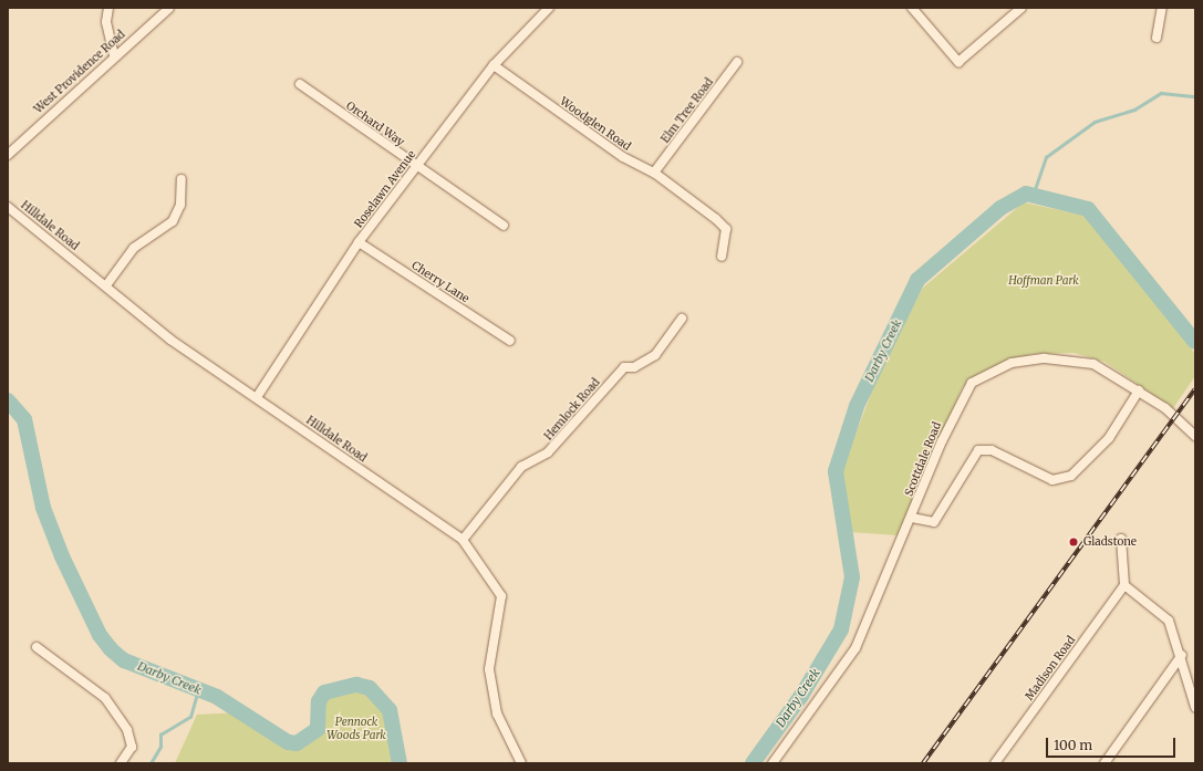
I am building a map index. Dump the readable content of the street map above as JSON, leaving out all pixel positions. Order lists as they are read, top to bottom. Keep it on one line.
{"streets":{"street":["West Providence Road","Elm Tree Road","Orchard Way","Woodglen Road","Roselawn Avenue","Hilldale Road","Cherry Lane","Hemlock Road","Scottdale Road","Madison Road"]},"crossings":[["Elm Tree Road","Woodglen Road"],["Orchard Way","Roselawn Avenue"],["Woodglen Road","Roselawn Avenue"],["Roselawn Avenue","Hilldale Road"],["Roselawn Avenue","Cherry Lane"],["Hilldale Road","Hemlock Road"]],"water":["Darby Creek"],"parks":["Hoffman Park","Pennock Woods Park"],"places":["Gladstone"],"scale_bar":"100 m"}
